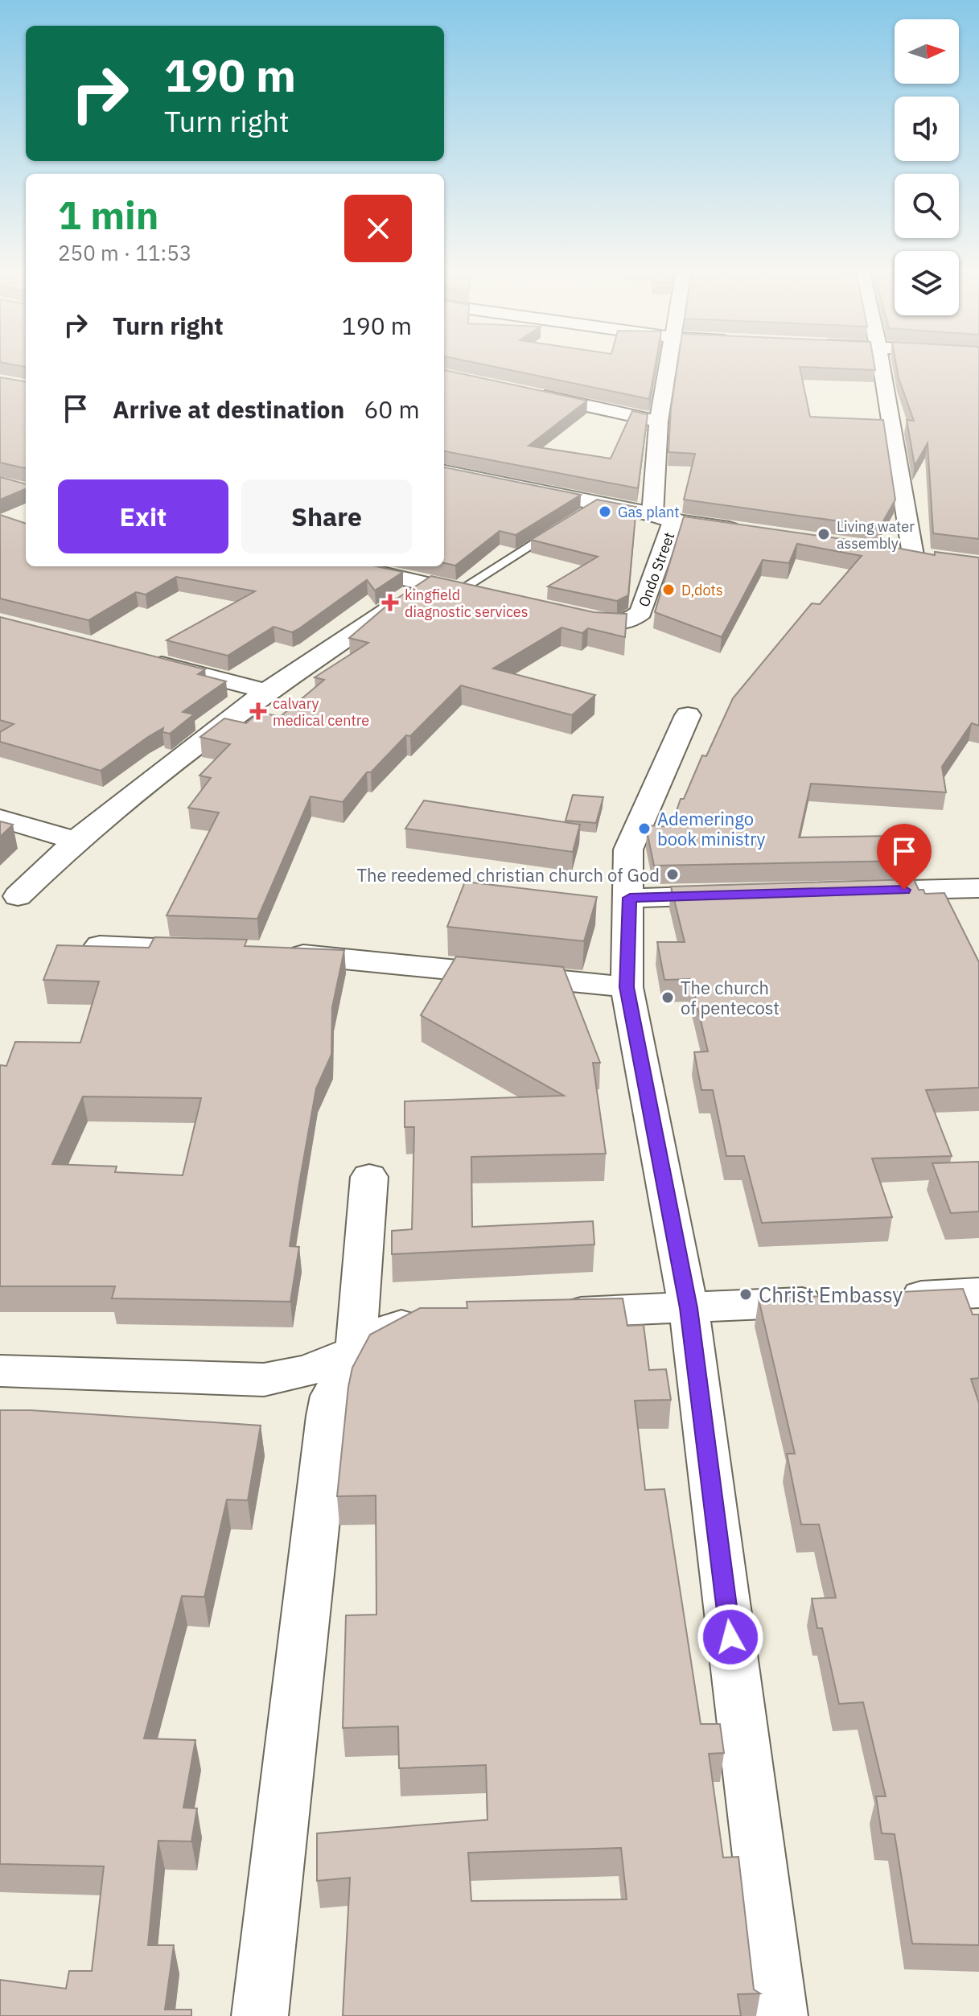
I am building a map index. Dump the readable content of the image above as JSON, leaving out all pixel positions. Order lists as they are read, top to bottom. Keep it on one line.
{"streets":{"street":["Ondo Street"]},"places":{"other":["Gas plant","Living water assembly","D,dots","Ademeringo book ministry","The reedemed christian church of God","The church of pentecost","Christ Embassy"],"health":["kingfield diagnostic services","calvary medical centre"]},"north":"right","page":{"turn":["190 m","Turn right"],"heading":["1 min","250 m · 11:53"],"list":[{"name":"Turn right","value":"190 m"},{"name":"Arrive at destination","value":"60 m"}],"buttons":["Exit","Share"]}}
